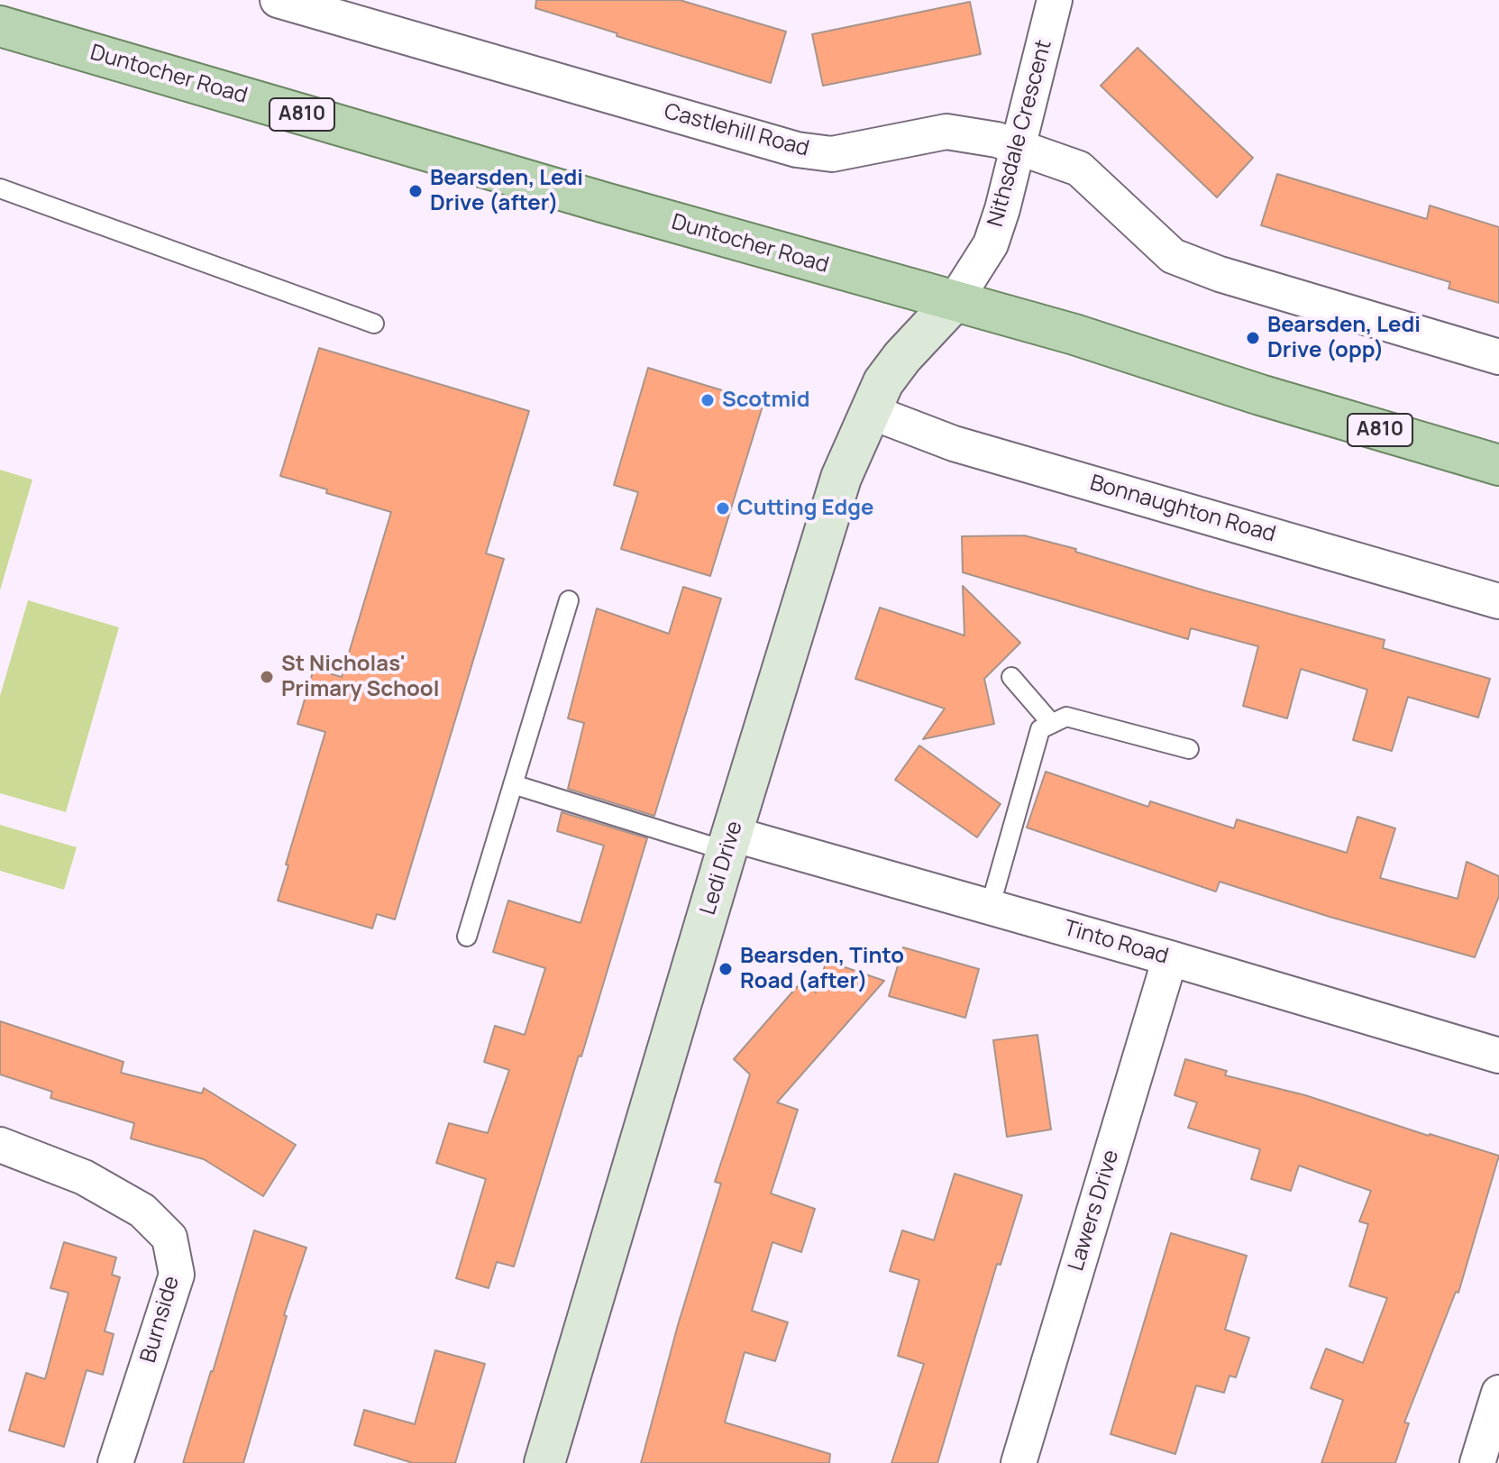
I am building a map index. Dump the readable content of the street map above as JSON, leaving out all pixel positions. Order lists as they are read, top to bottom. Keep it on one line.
{"streets":{"main road":["Duntocher Road","A810"],"street":["Castlehill Road","Nithsdale Crescent","Bonnaughton Road","Ledi Drive","Tinto Road","Lawers Drive","Burnside"]},"crossings":[["Duntocher Road","Nithsdale Crescent"],["Duntocher Road","Ledi Drive"],["Castlehill Road","Nithsdale Crescent"],["Nithsdale Crescent","Ledi Drive"],["Bonnaughton Road","Ledi Drive"],["Ledi Drive","Tinto Road"],["Tinto Road","Lawers Drive"]],"places":["Bearsden, Ledi Drive (after)","Bearsden, Ledi Drive (opp)","Scotmid","Cutting Edge","St Nicholas' Primary School","Bearsden, Tinto Road (after)"]}
